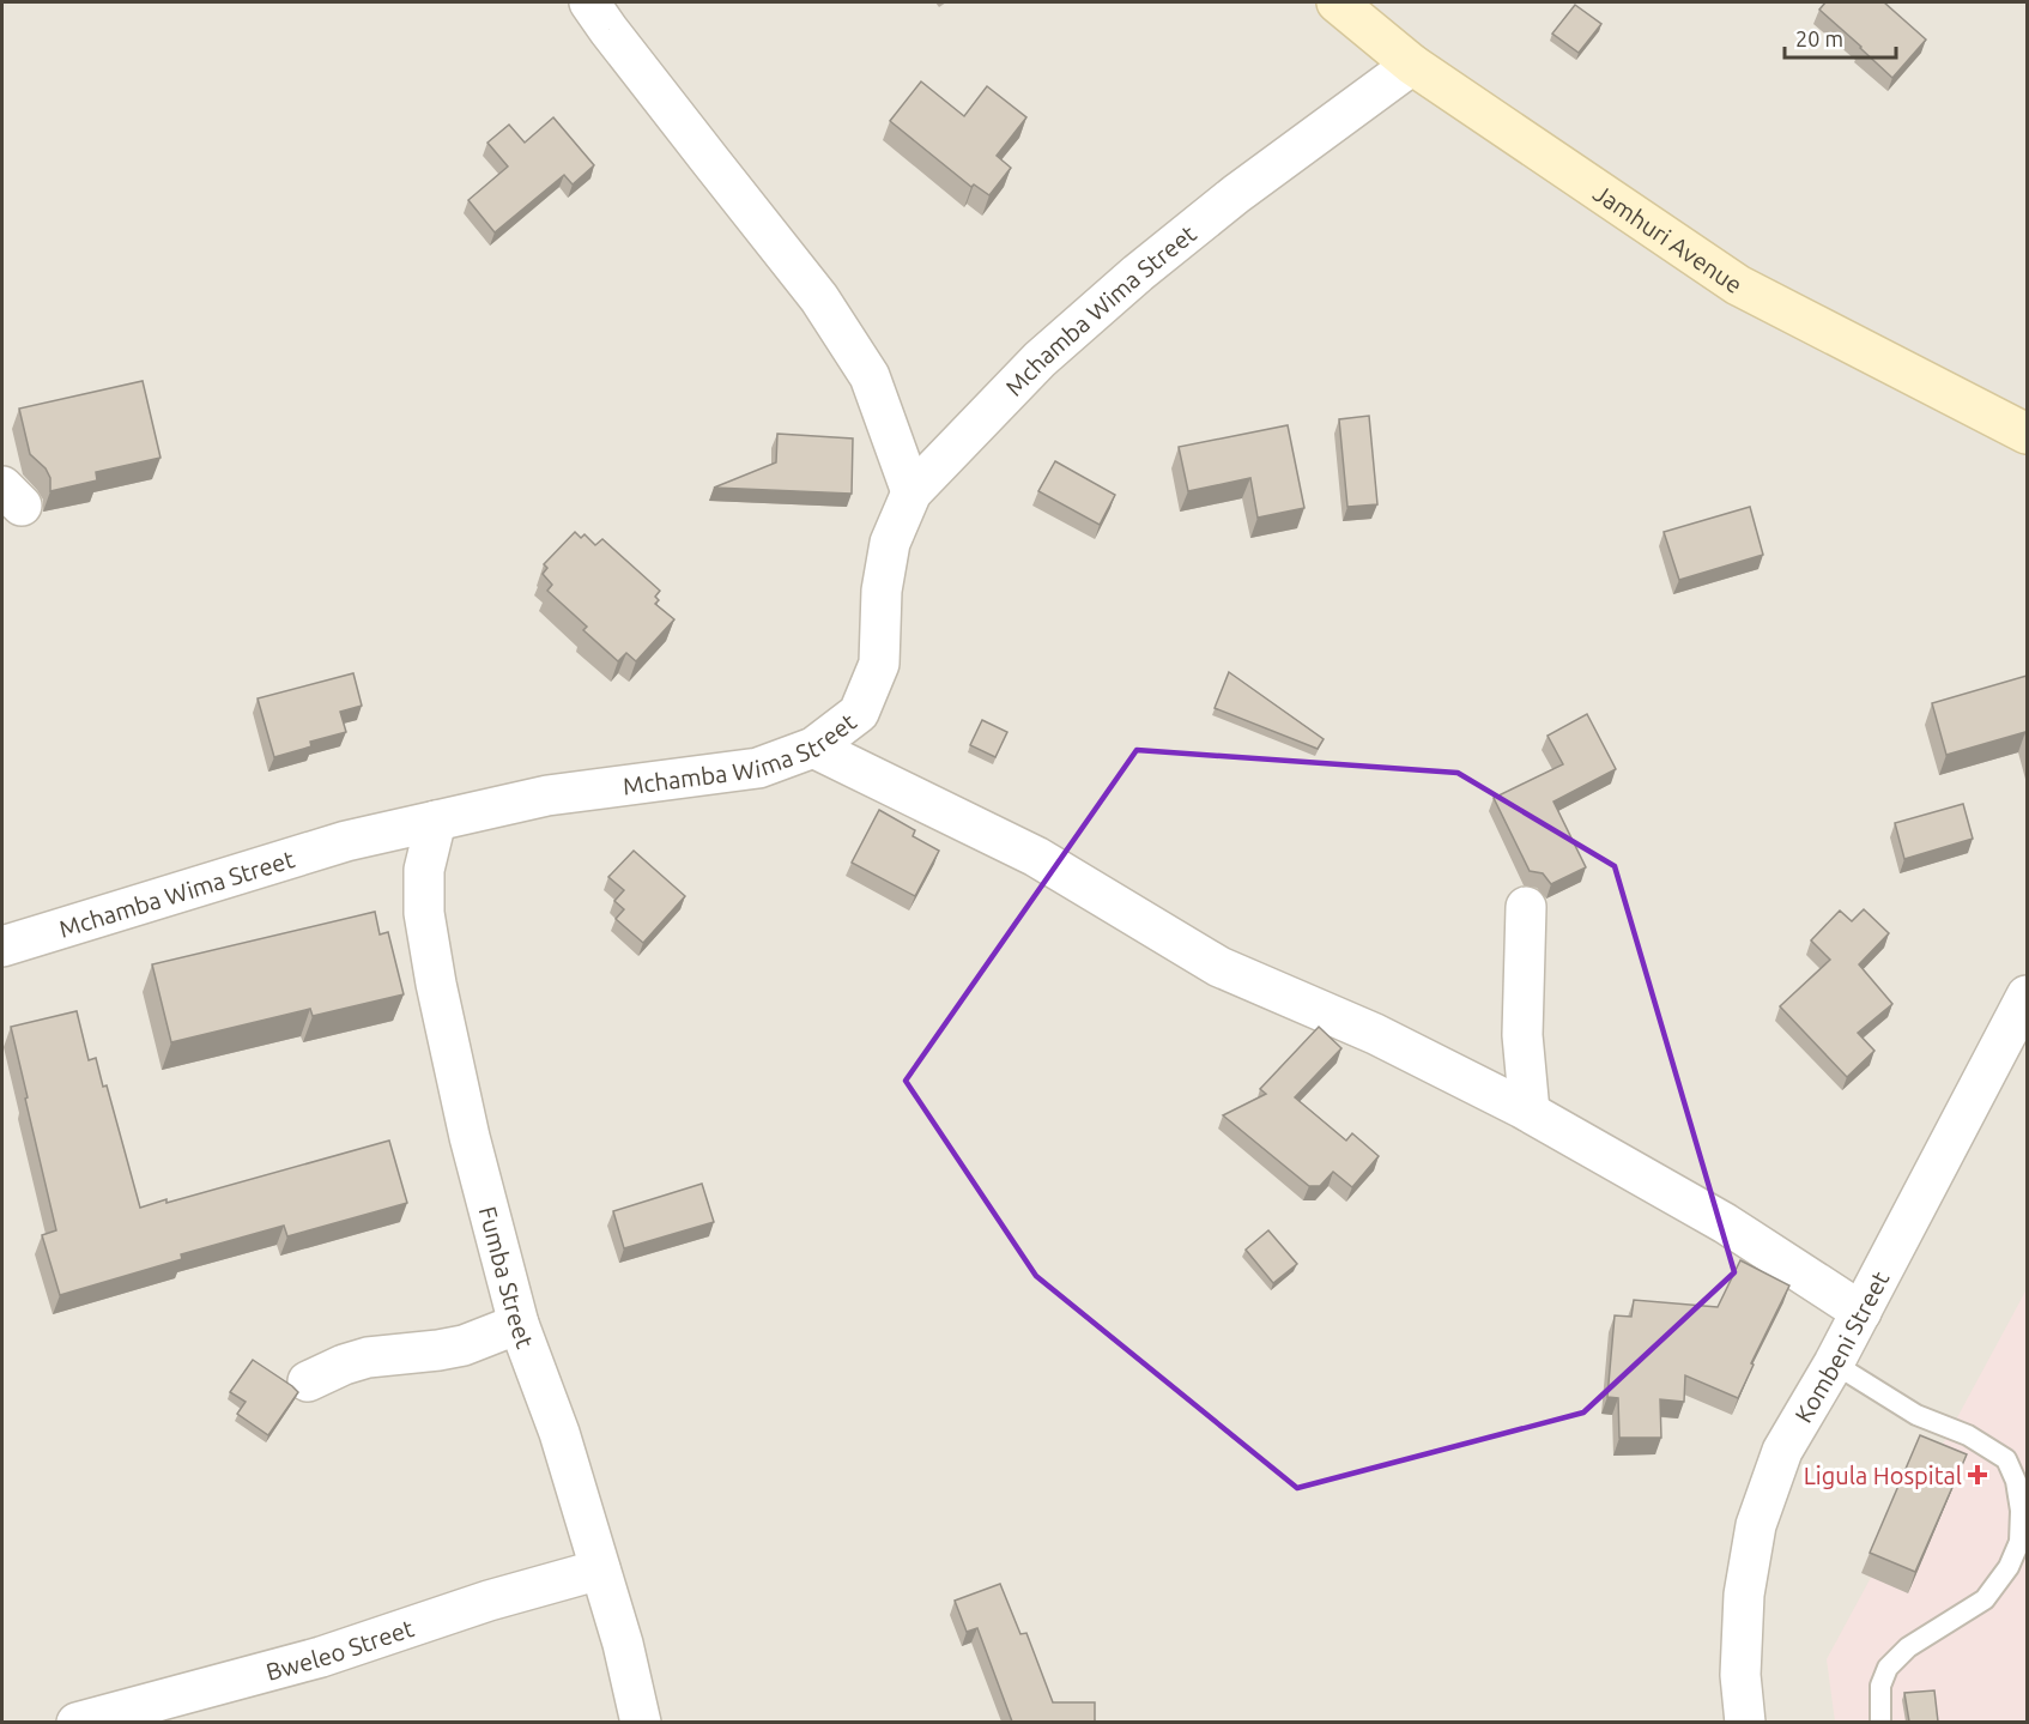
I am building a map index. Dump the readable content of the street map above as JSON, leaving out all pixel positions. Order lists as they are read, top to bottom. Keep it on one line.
{"streets":{"street":["Jamhuri Avenue","Mchamba Wima Street","Fumba Street","Kombeni Street","Bweleo Street"]},"crossings":[["Jamhuri Avenue","Mchamba Wima Street"],["Mchamba Wima Street","Fumba Street"],["Fumba Street","Bweleo Street"]],"places":{"health":["Ligula Hospital"]},"scale_bar":"20 m"}
